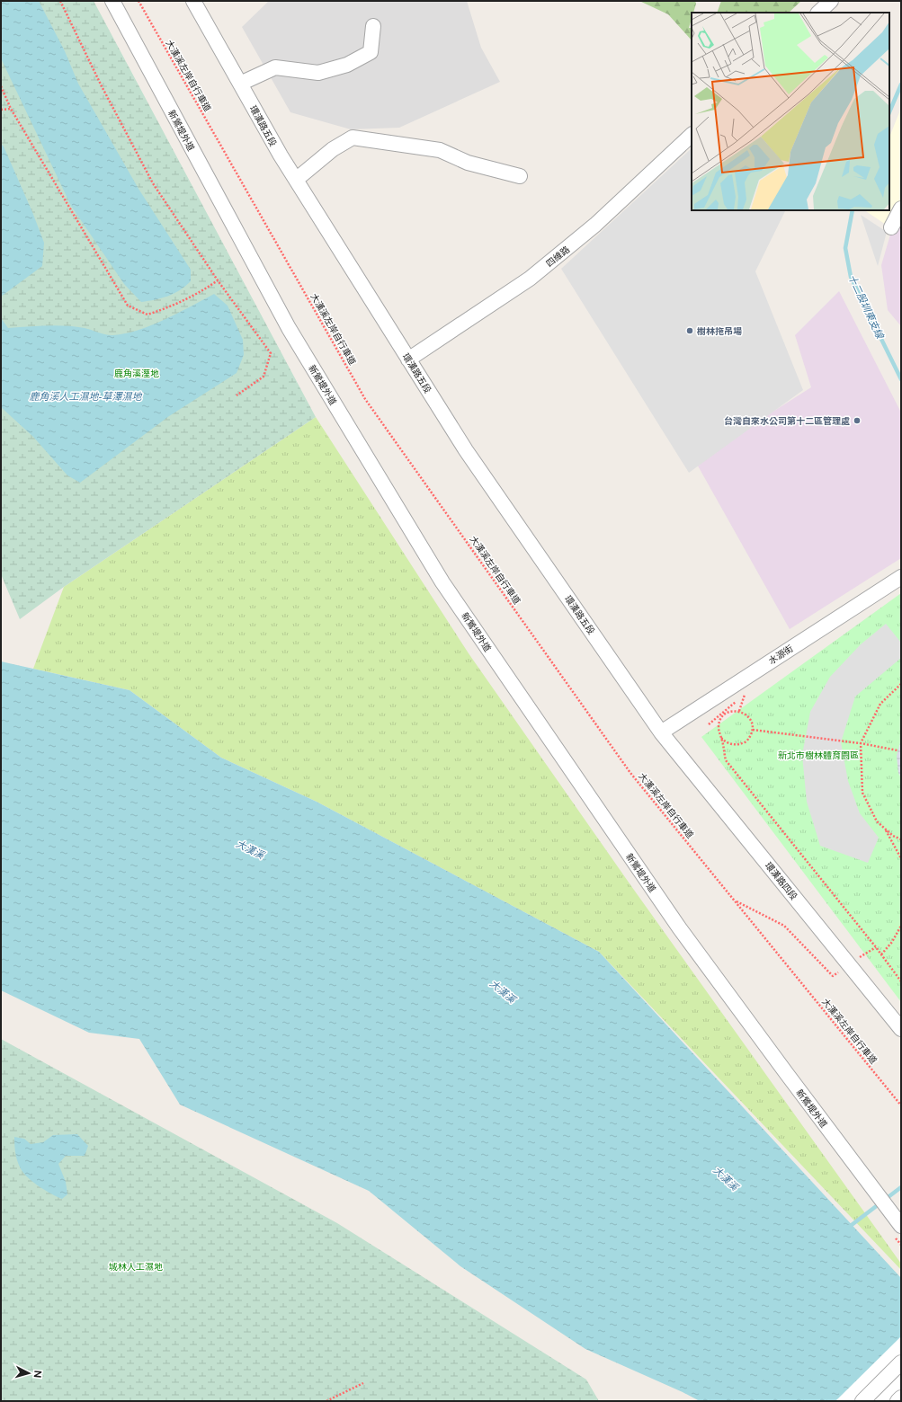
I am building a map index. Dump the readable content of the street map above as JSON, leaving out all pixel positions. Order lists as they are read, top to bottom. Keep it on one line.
{"streets":{"street":["環漢路五段","新鶯堤外道","四維路","水源街","環漢路四段"],"path":["大漢溪左岸自行車道"]},"crossings":[["環漢路五段","四維路"],["環漢路五段","水源街"],["環漢路五段","環漢路四段"],["水源街","環漢路四段"]],"water":["十二股圳東支線","鹿角溪人工濕地-草澤濕地","大漢溪"],"parks":["鹿角溪溼地","新北市樹林體育園區","城林人工濕地"],"places":["樹林拖吊場","台灣自來水公司第十二區管理處"],"north":"right"}
